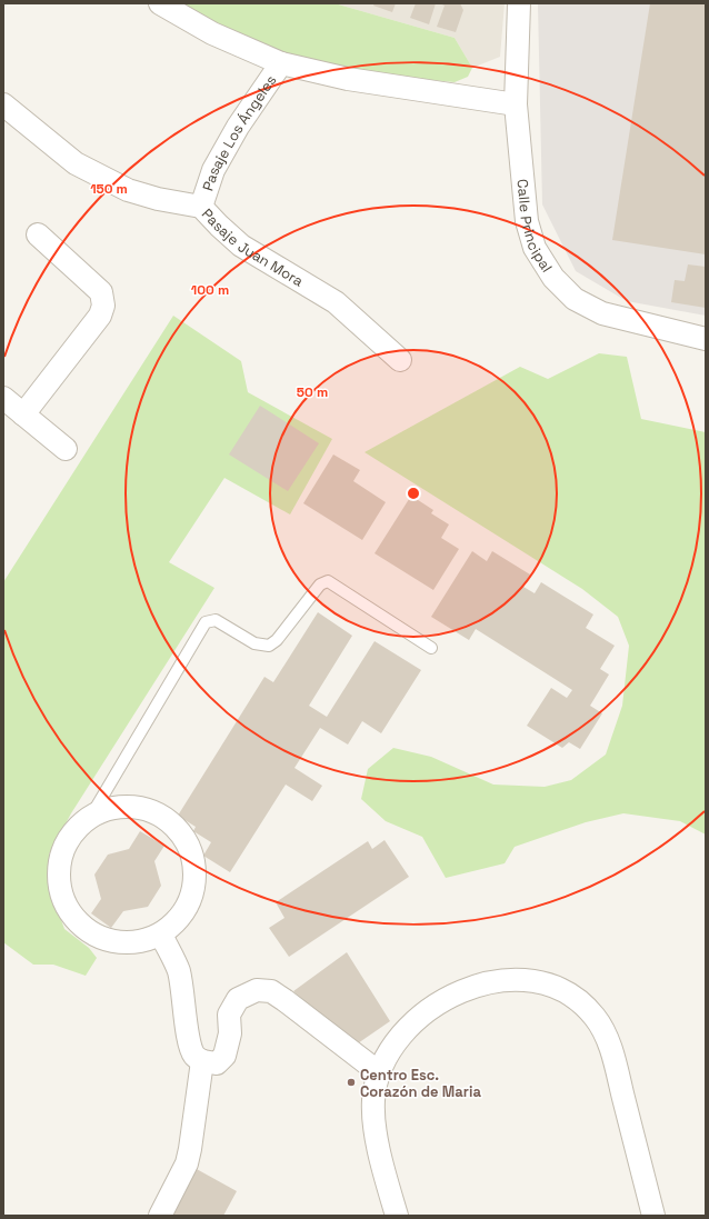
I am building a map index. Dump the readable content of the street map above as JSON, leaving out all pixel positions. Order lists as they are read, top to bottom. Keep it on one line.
{"streets":{"street":["Pasaje Los Ángeles","Calle Principal","Pasaje Juan Mora"]},"crossings":[["Pasaje Los Ángeles","Pasaje Juan Mora"]],"places":["Centro Esc. Corazón de Maria"],"rings":["150 m","100 m","50 m"]}
